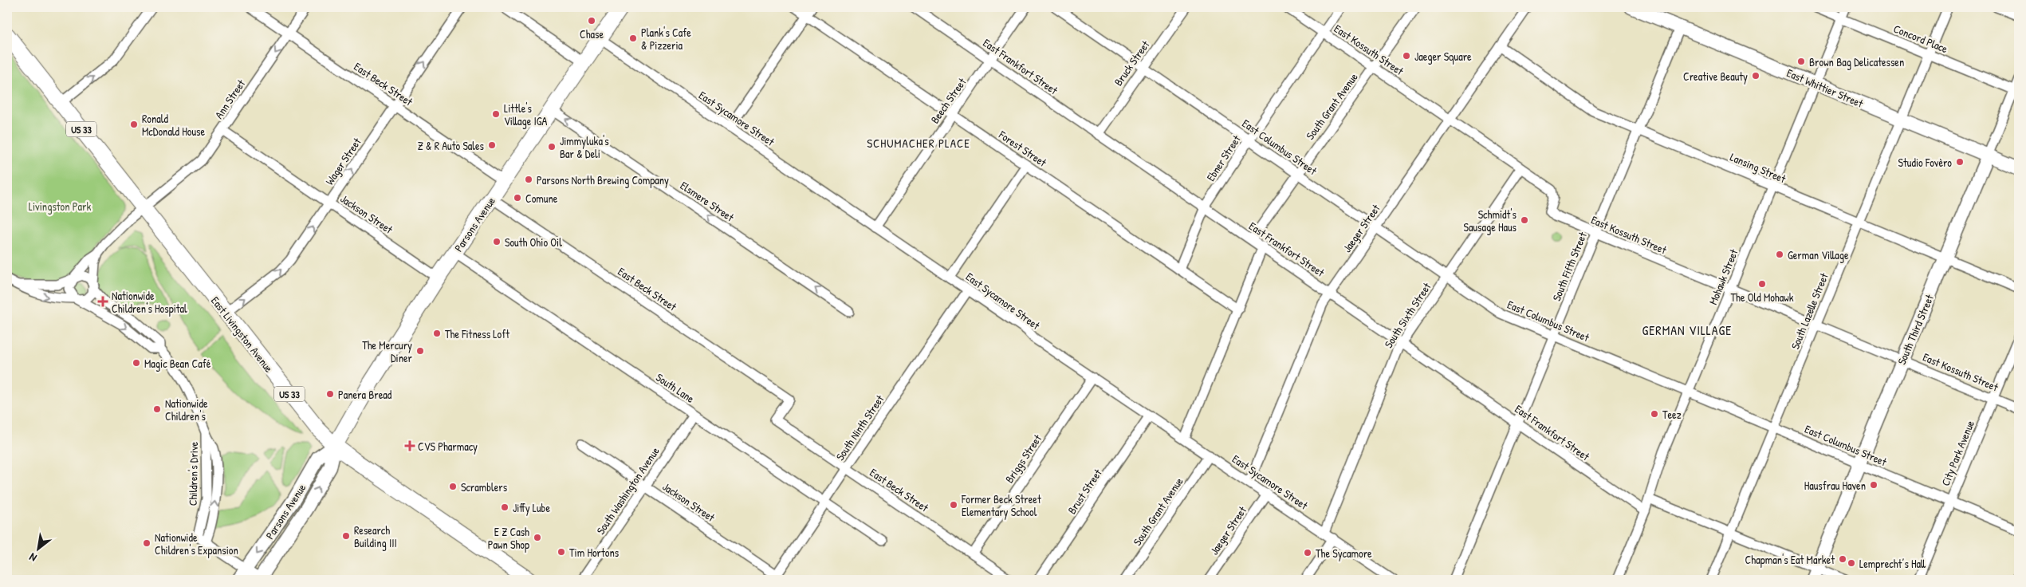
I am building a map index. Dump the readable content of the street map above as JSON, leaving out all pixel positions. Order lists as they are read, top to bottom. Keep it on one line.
{"streets":{"main road":["US 33","Parsons Avenue","East Livingston Avenue"],"street":["Concord Place","East Kossuth Street","Bruck Street","East Frankfort Street","East Beck Street","East Whittier Street","Ann Street","Beech Street","South Grant Avenue","East Sycamore Street","East Columbus Street","Forest Street","Ebner Street","Wager Street","Lansing Street","Elsmere Street","Jackson Street","Jaeger Street","South Fifth Street","Mohawk Street","South Lazelle Street","South Sixth Street","South Third Street","South Lane","South Ninth Street","City Park Avenue","Briggs Street","Children's Drive","South Washington Avenue","Brust Street"]},"crossings":[["Concord Place","Mohawk Street"],["Concord Place","South Lazelle Street"],["Concord Place","South Third Street"],["East Kossuth Street","South Grant Avenue"],["East Kossuth Street","Ebner Street"],["East Kossuth Street","Jaeger Street"],["East Kossuth Street","South Fifth Street"],["East Kossuth Street","Mohawk Street"],["East Kossuth Street","South Lazelle Street"],["East Kossuth Street","South Sixth Street"],["East Kossuth Street","South Third Street"],["East Kossuth Street","City Park Avenue"],["Bruck Street","East Frankfort Street"],["Bruck Street","East Columbus Street"],["East Frankfort Street","Beech Street"],["East Frankfort Street","South Grant Avenue"],["East Frankfort Street","Ebner Street"],["East Frankfort Street","Jaeger Street"],["East Frankfort Street","South Fifth Street"],["East Frankfort Street","Mohawk Street"],["East Frankfort Street","South Sixth Street"],["East Beck Street","Ann Street"],["East Beck Street","Wager Street"],["East Beck Street","Parsons Avenue"],["East Beck Street","South Ninth Street"],["East Beck Street","Briggs Street"],["East Whittier Street","South Fifth Street"],["East Whittier Street","Mohawk Street"],["East Whittier Street","South Lazelle Street"],["East Whittier Street","South Third Street"],["Ann Street","Jackson Street"],["Ann Street","East Livingston Avenue"],["Ann Street","Children's Drive"],["Beech Street","East Sycamore Street"],["Beech Street","Forest Street"],["South Grant Avenue","East Sycamore Street"],["South Grant Avenue","East Columbus Street"],["East Sycamore Street","Parsons Avenue"],["East Sycamore Street","Jaeger Street"],["East Sycamore Street","South Sixth Street"],["East Sycamore Street","South Ninth Street"],["East Sycamore Street","Briggs Street"],["East Sycamore Street","Brust Street"],["East Columbus Street","Ebner Street"],["East Columbus Street","Jaeger Street"],["East Columbus Street","South Fifth Street"],["East Columbus Street","Mohawk Street"],["East Columbus Street","South Lazelle Street"],["East Columbus Street","South Sixth Street"],["East Columbus Street","South Third Street"],["East Columbus Street","City Park Avenue"],["Forest Street","Ebner Street"],["Wager Street","Jackson Street"],["Wager Street","East Livingston Avenue"],["Lansing Street","Jaeger Street"],["Lansing Street","South Fifth Street"],["Lansing Street","Mohawk Street"],["Lansing Street","South Lazelle Street"],["Lansing Street","South Third Street"],["Elsmere Street","Parsons Avenue"],["Jackson Street","Parsons Avenue"],["Jackson Street","South Ninth Street"],["Jackson Street","South Washington Avenue"],["Parsons Avenue","East Livingston Avenue"],["Parsons Avenue","South Lane"],["Parsons Avenue","Children's Drive"],["South Lane","South Ninth Street"],["South Lane","South Washington Avenue"]],"one_way":["Wager Street","Elsmere Street"],"districts":["SCHUMACHER PLACE","GERMAN VILLAGE"],"parks":["Livingston Park"],"places":{"other":["Chase","Plank's Cafe & Pizzeria","Jaeger Square","Brown Bag Delicatessen","Creative Beauty","Little's Village IGA","Ronald McDonald House","Z & R Auto Sales","Jimmyluka's Bar & Deli","Studio Fovèro","Parsons North Brewing Company","Comune","Schmidt's Sausage Haus","South Ohio Oil","German Village","The Old Mohawk","The Fitness Loft","The Mercury Diner","Magic Bean Café","Panera Bread","Nationwide Children's","Teez","Hausfrau Haven","Scramblers","Former Beck Street Elementary School","Jiffy Lube","Research Building III","E Z Cash Pawn Shop","Nationwide Children's Expansion","Tim Hortons","The Sycamore","Chapman's Eat Market","Lemprecht’s Hall"],"health":["Nationwide Children's Hospital","CVS Pharmacy"]},"north":"bottom left"}
